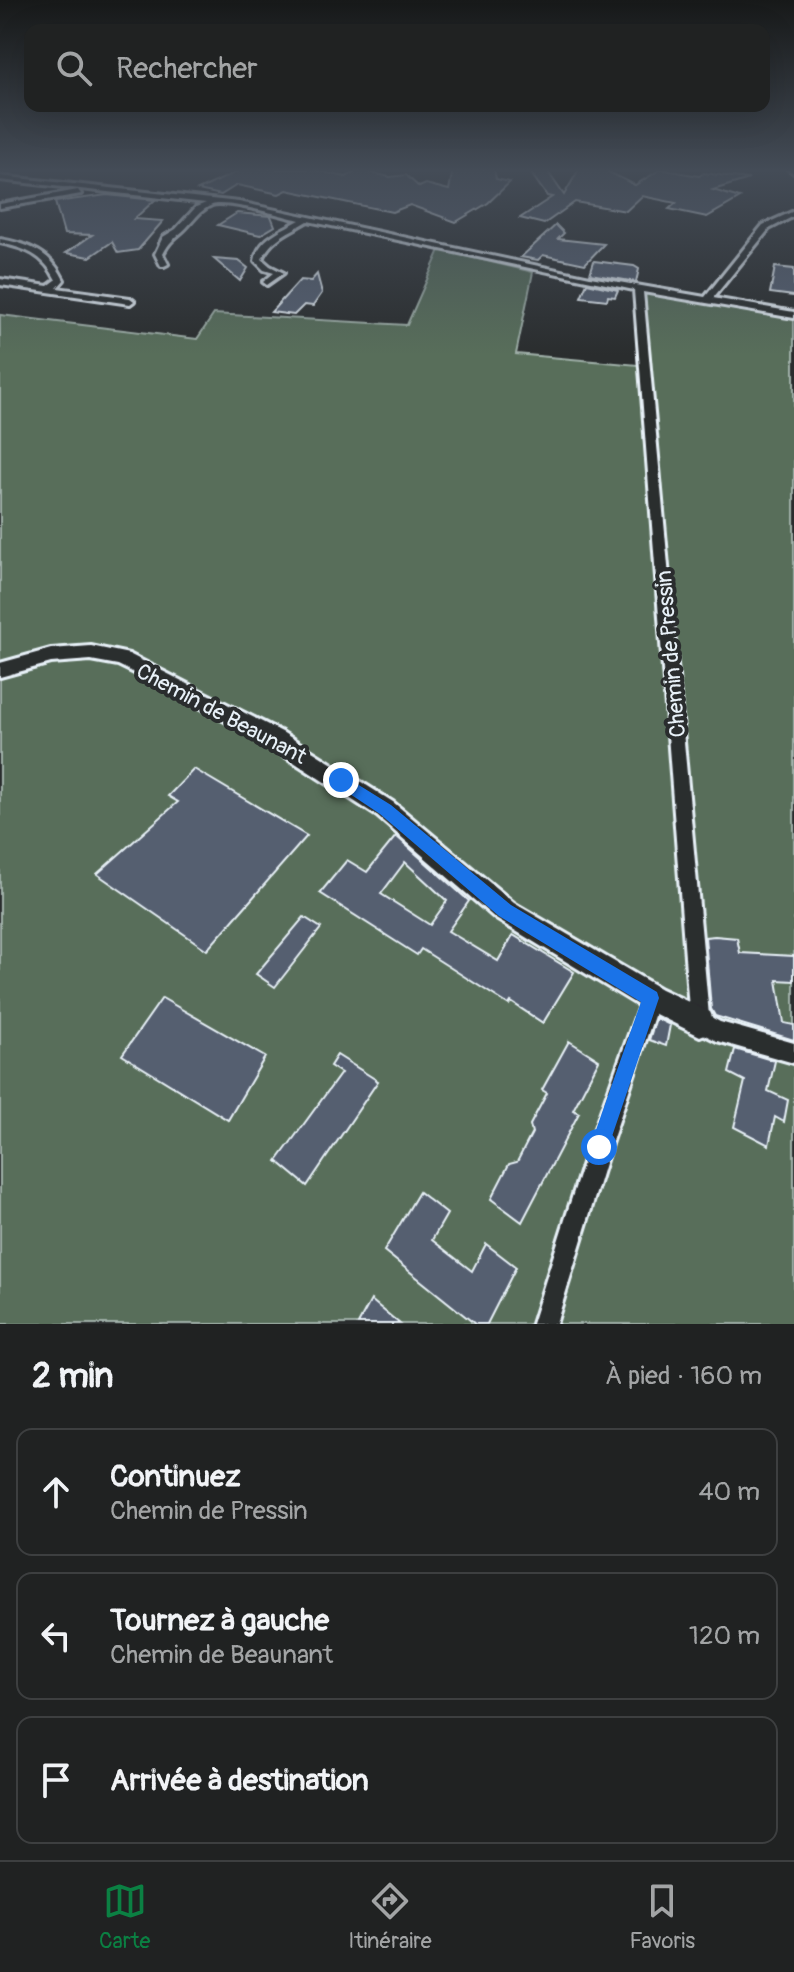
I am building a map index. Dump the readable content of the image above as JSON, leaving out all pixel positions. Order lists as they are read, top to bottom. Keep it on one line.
{"streets":{"street":["Chemin de Pressin","Chemin de Beaunant"]},"crossings":[["Chemin de Pressin","Chemin de Beaunant"]],"page":{"search":"Rechercher","heading":["2 min","À pied · 160 m"],"list":[["Continuez","Chemin de Pressin","40 m"],["Tournez à gauche","Chemin de Beaunant","120 m"],"Arrivée à destination"],"nav":["Carte","Itinéraire","Favoris"]}}
